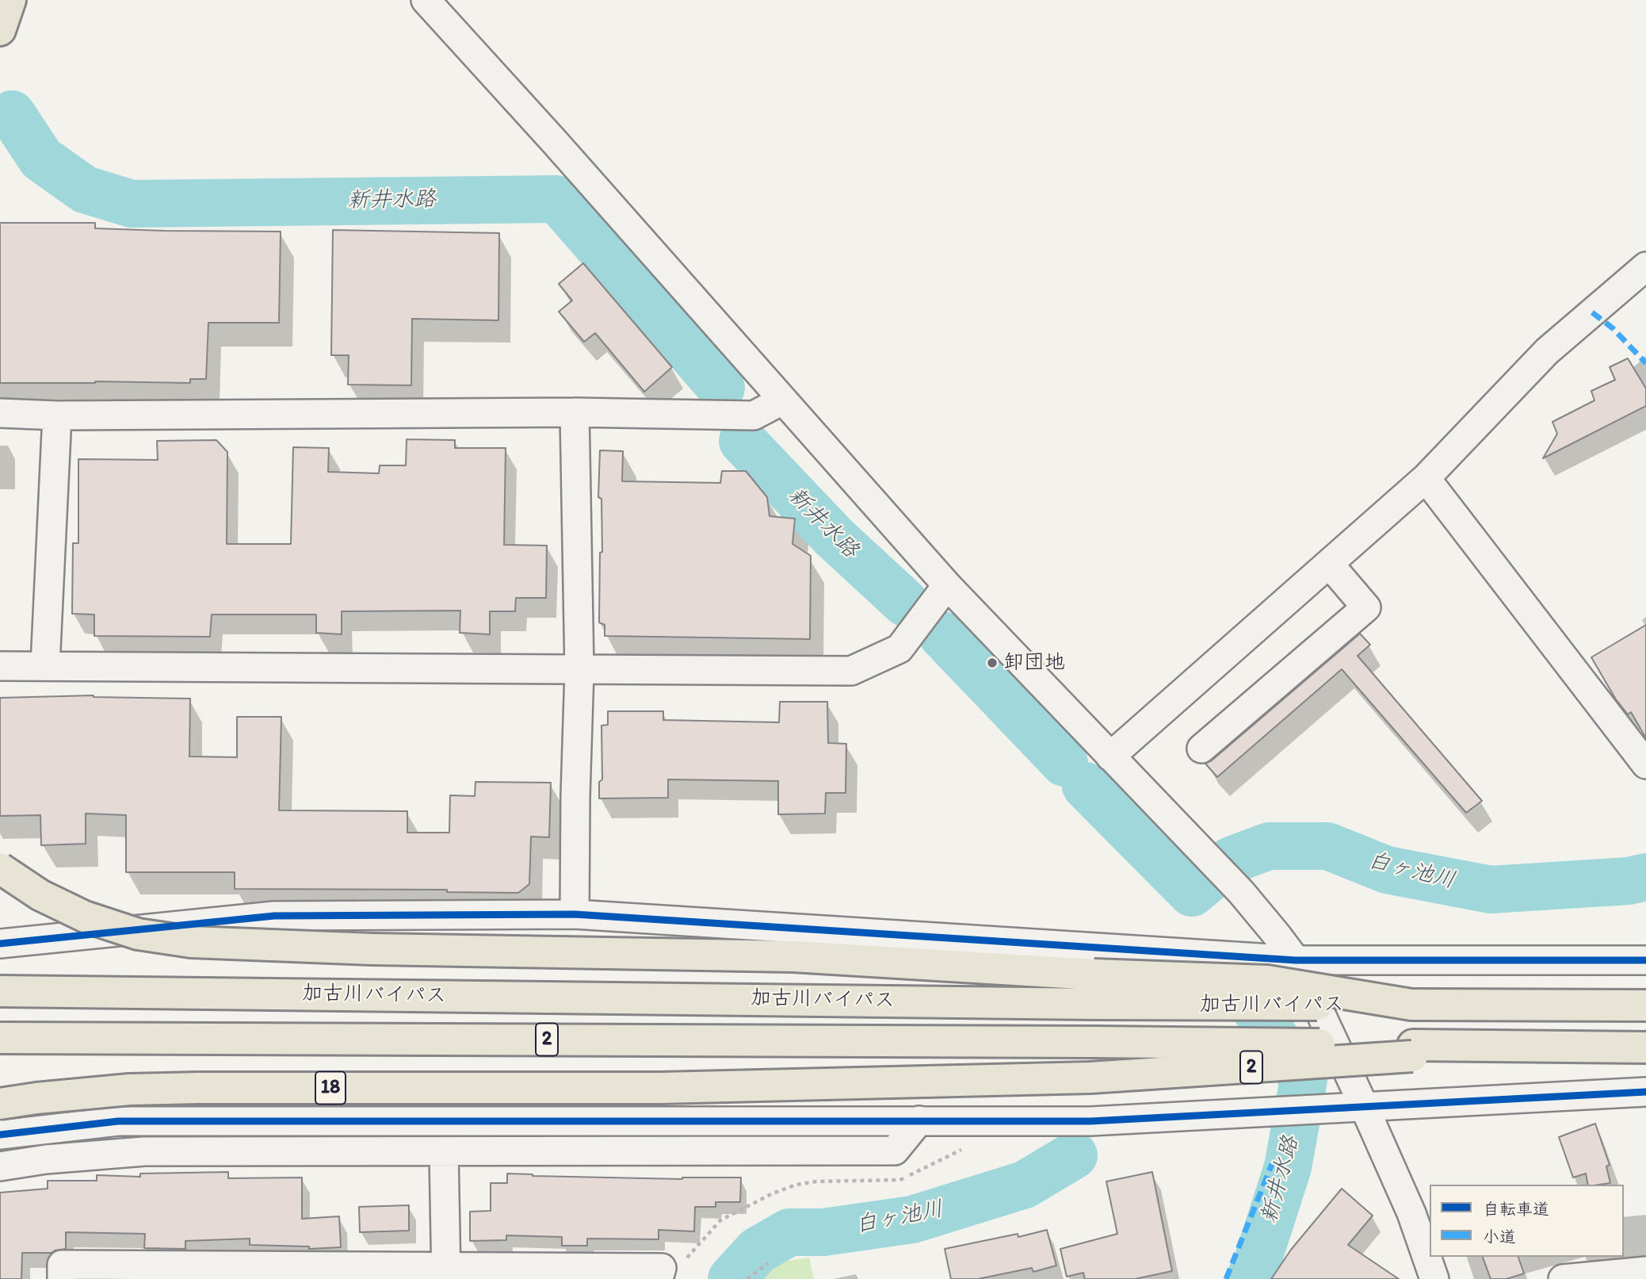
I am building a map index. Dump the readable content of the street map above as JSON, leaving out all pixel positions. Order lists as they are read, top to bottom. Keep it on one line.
{"streets":{"main road":["加古川バイパス","2","18"]},"crossings":[["加古川バイパス","2"],["2","18"]],"water":["新井水路","白ヶ池川"],"places":["卸団地"],"legend":["自転車道","小道"]}
